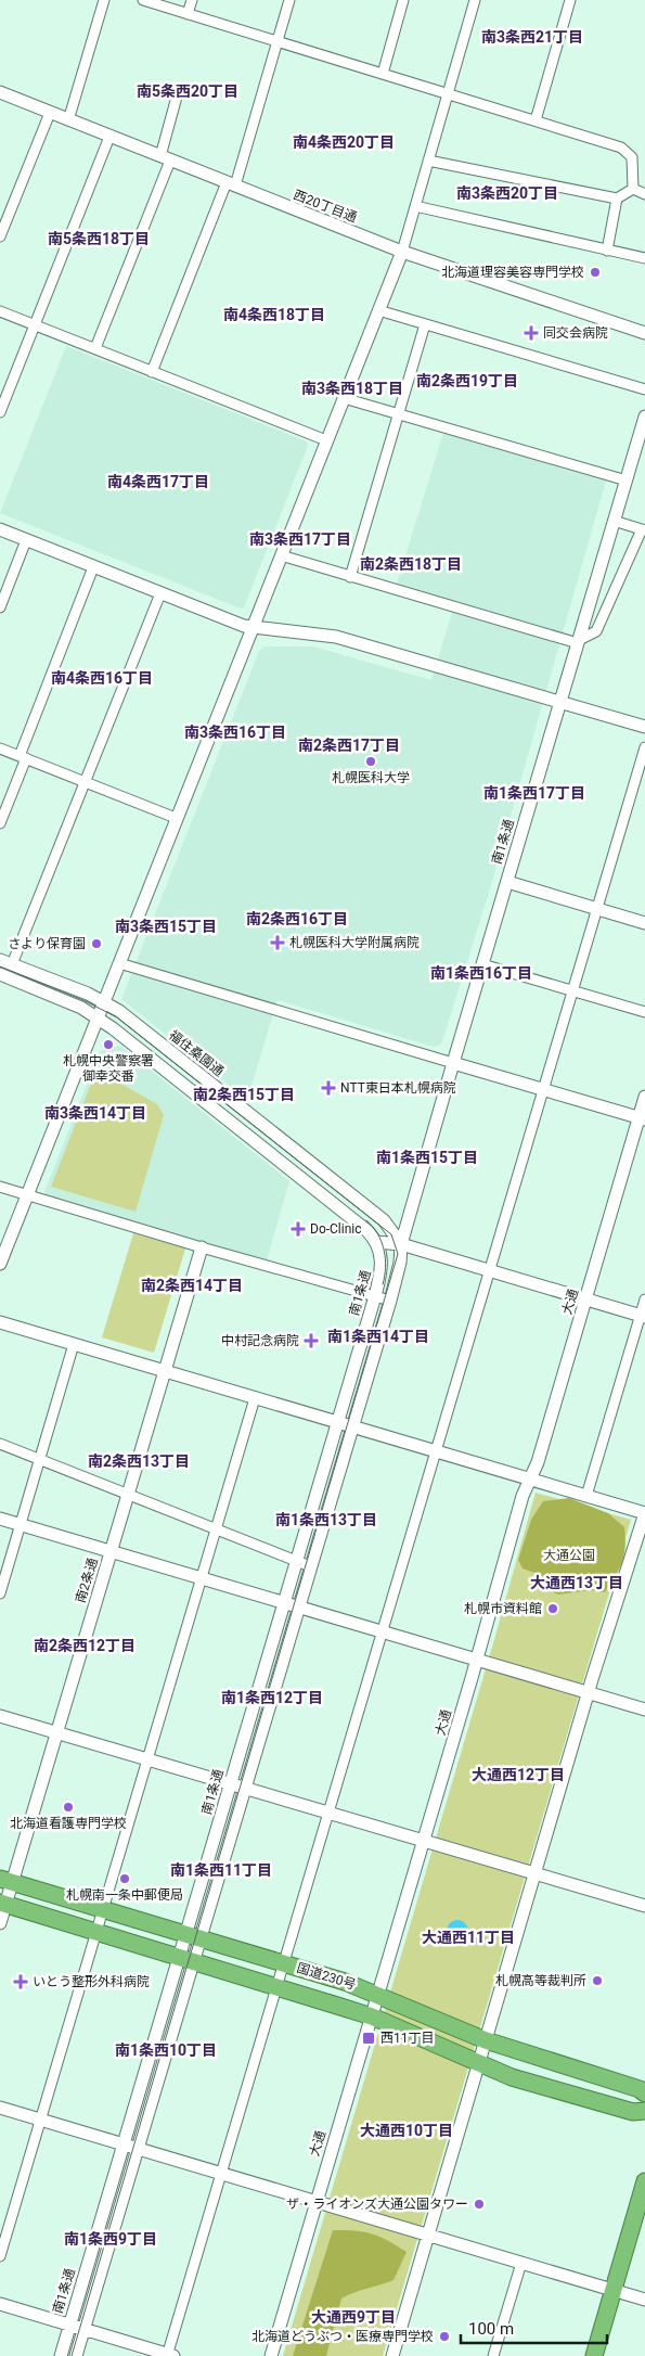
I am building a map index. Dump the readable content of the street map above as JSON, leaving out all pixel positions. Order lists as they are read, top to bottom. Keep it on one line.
{"streets":{"highway":["国道230号"],"street":["西20丁目通","南1条通","福住桑園通","大通","南2条通"]},"crossings":[["南1条通","福住桑園通"],["南1条通","国道230号"],["大通","国道230号"],["南2条通","国道230号"]],"districts":["南3条西21丁目","南5条西20丁目","南4条西20丁目","南3条西20丁目","南5条西18丁目","南4条西18丁目","南2条西19丁目","南3条西18丁目","南4条西17丁目","南3条西17丁目","南2条西18丁目","南4条西16丁目","南3条西16丁目","南2条西17丁目","南1条西17丁目","南2条西16丁目","南3条西15丁目","南1条西16丁目","南2条西15丁目","南3条西14丁目","南1条西15丁目","南2条西14丁目","南1条西14丁目","南2条西13丁目","南1条西13丁目","大通西13丁目","南2条西12丁目","南1条西12丁目","大通西12丁目","南1条西11丁目","大通西11丁目","南1条西10丁目","大通西10丁目","南1条西9丁目","大通西9丁目"],"parks":["大通公園"],"places":{"other":["北海道理容美容専門学校","札幌医科大学","さより保育園","札幌中央警察署 御幸交番","札幌市資料館","北海道看護専門学校","札幌南一条中郵便局","札幌高等裁判所","ザ・ライオンズ大通公園タワー","北海道どうぶつ・医療専門学校"],"health":["同交会病院","札幌医科大学附属病院","NTT東日本札幌病院","Do-Clinic","中村記念病院","いとう整形外科病院"],"transit":["西11丁目"]},"scale_bar":"100 m"}
